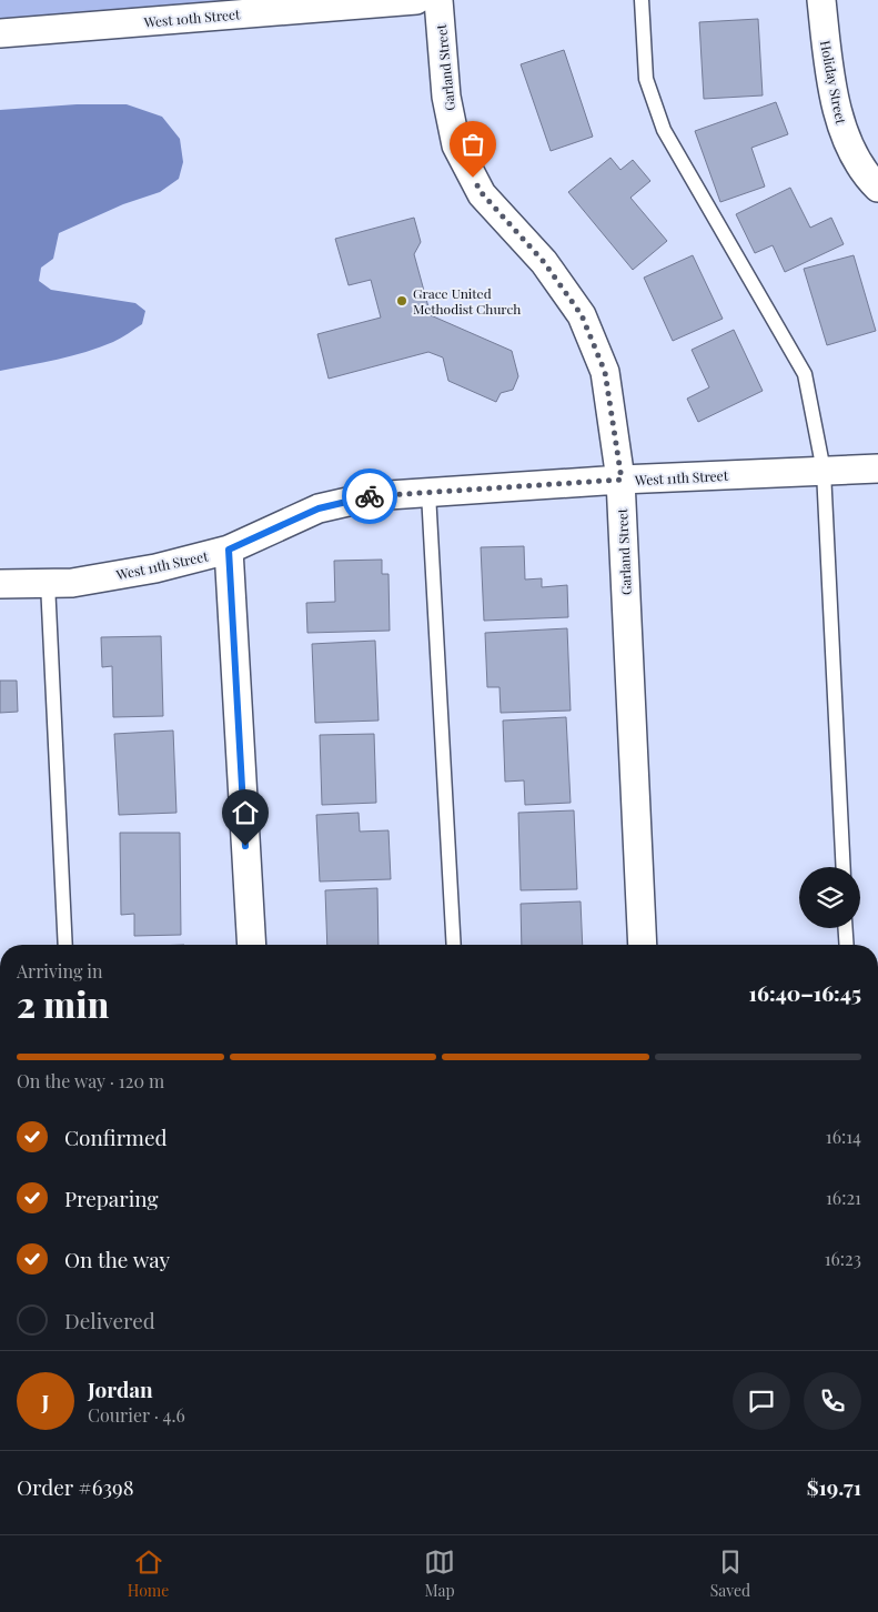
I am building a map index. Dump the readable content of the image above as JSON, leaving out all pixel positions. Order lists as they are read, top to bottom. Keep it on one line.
{"streets":{"street":["West 10th Street","Garland Street","Holiday Street","West 11th Street"]},"crossings":[["Garland Street","West 11th Street"]],"places":["Grace United Methodist Church"],"page":{"heading":["2 min","Arriving in","16:40–16:45"],"panel":["Jordan","Courier · 4.6","Order #6398","$19.71"],"bar":"On the way · 120 m","list":[["Confirmed","16:14"],["Preparing","16:21"],["On the way","16:23"],"Delivered"],"round":"J","tabs":["Home","Map","Saved"]}}
